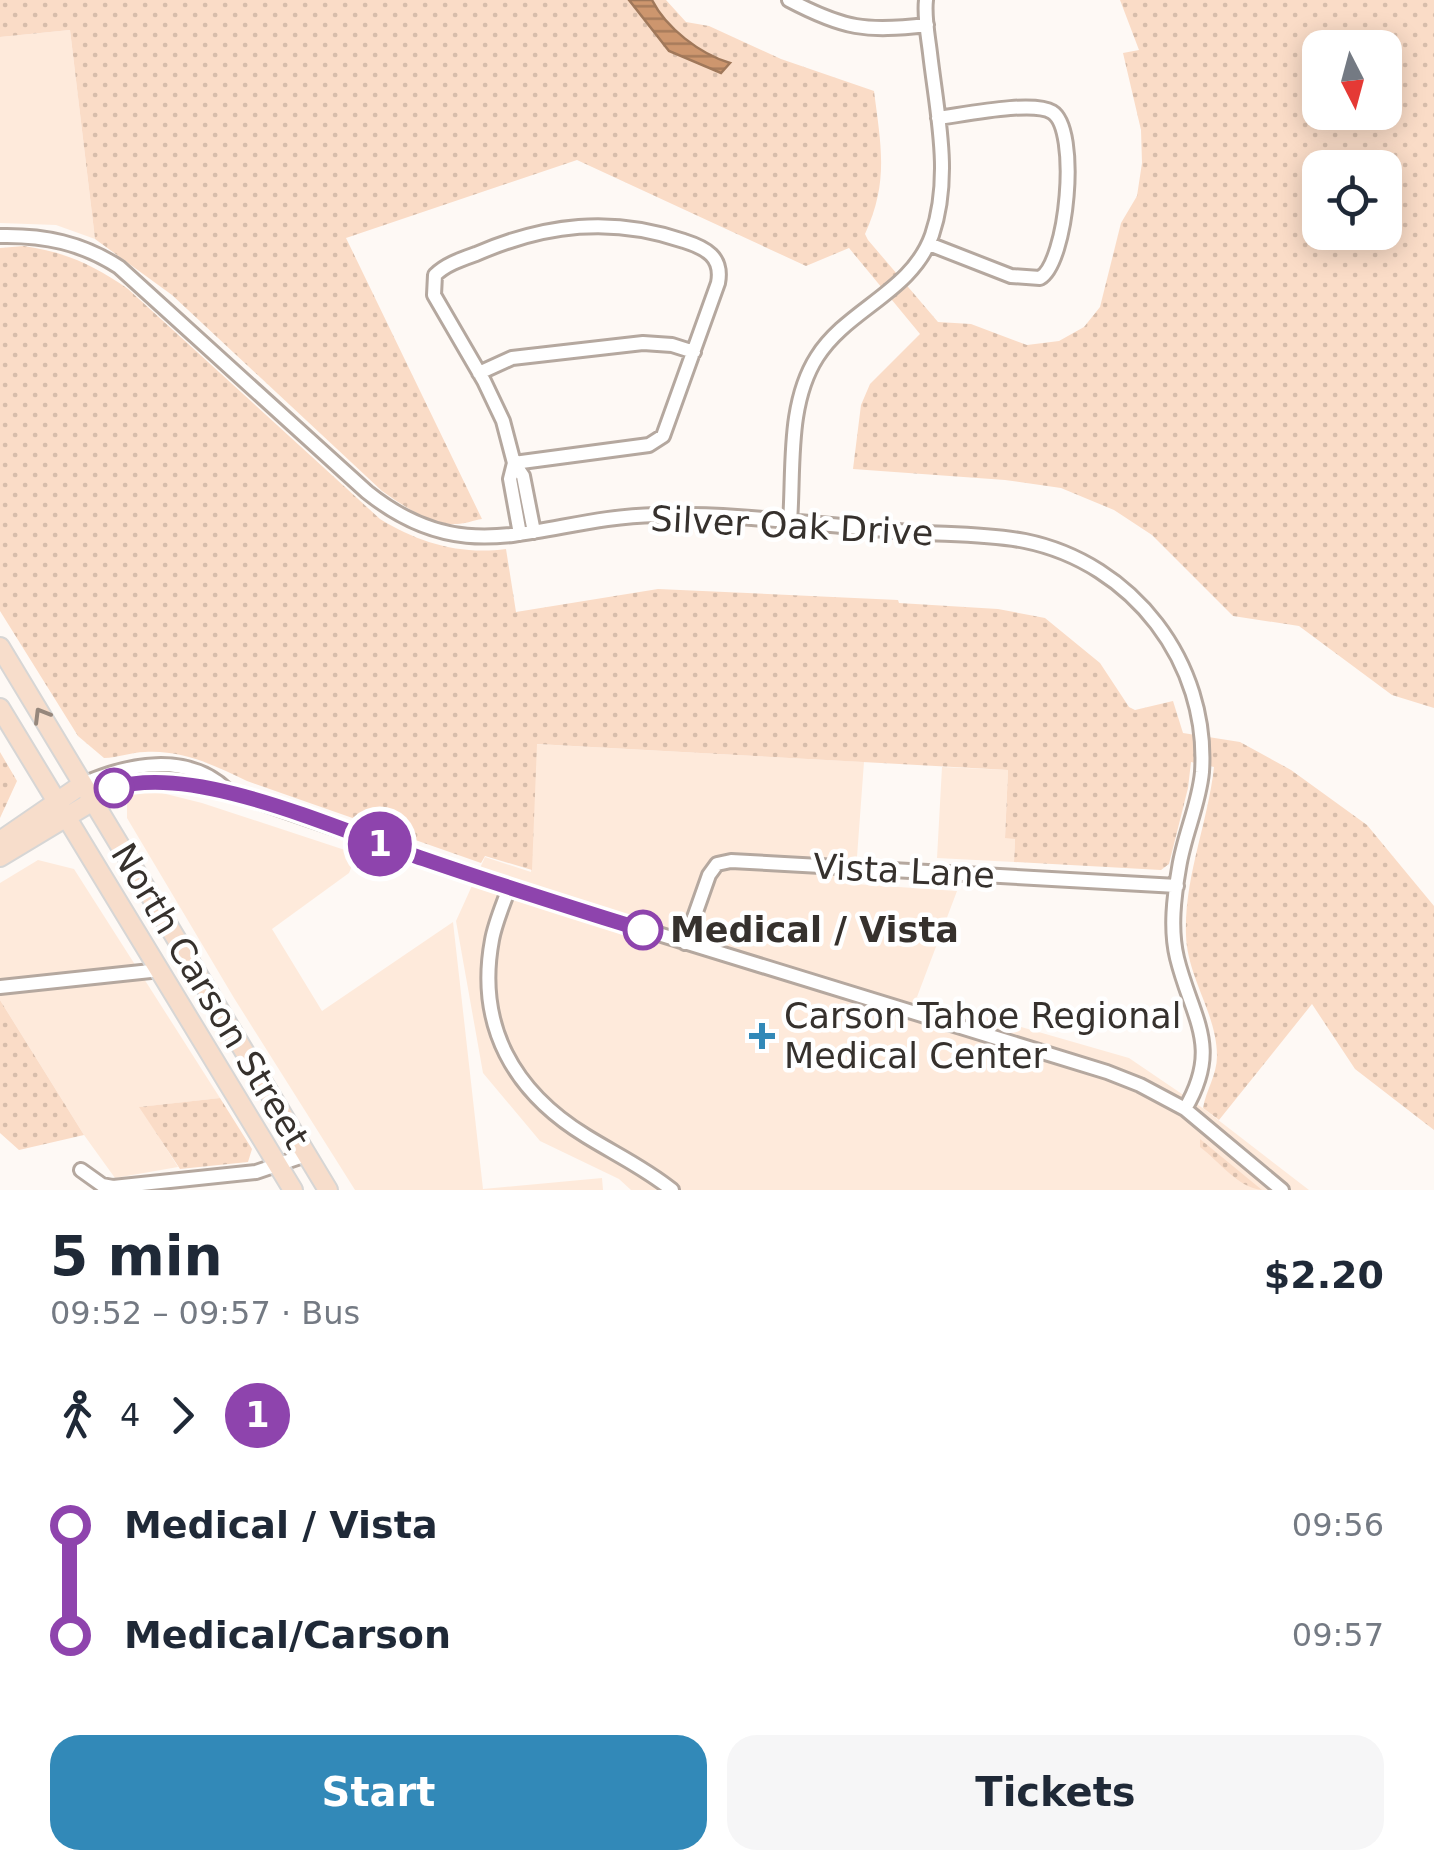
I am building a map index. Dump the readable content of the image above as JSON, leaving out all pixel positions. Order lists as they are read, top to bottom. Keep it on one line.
{"streets":{"main road":["North Carson Street"],"street":["Silver Oak Drive","Vista Lane"]},"crossings":[["Silver Oak Drive","Vista Lane"]],"places":{"other":["Medical / Vista"],"health":["Carson Tahoe Regional Medical Center"]},"lines":["bus line 1"],"north":"bottom","page":{"on_map":"1","heading":["5 min","09:52 – 09:57 · Bus","$2.20"],"legs":["4","1"],"list":[{"name":"Medical / Vista","value":"09:56"},{"name":"Medical/Carson","value":"09:57"}],"buttons":["Start","Tickets"]}}
